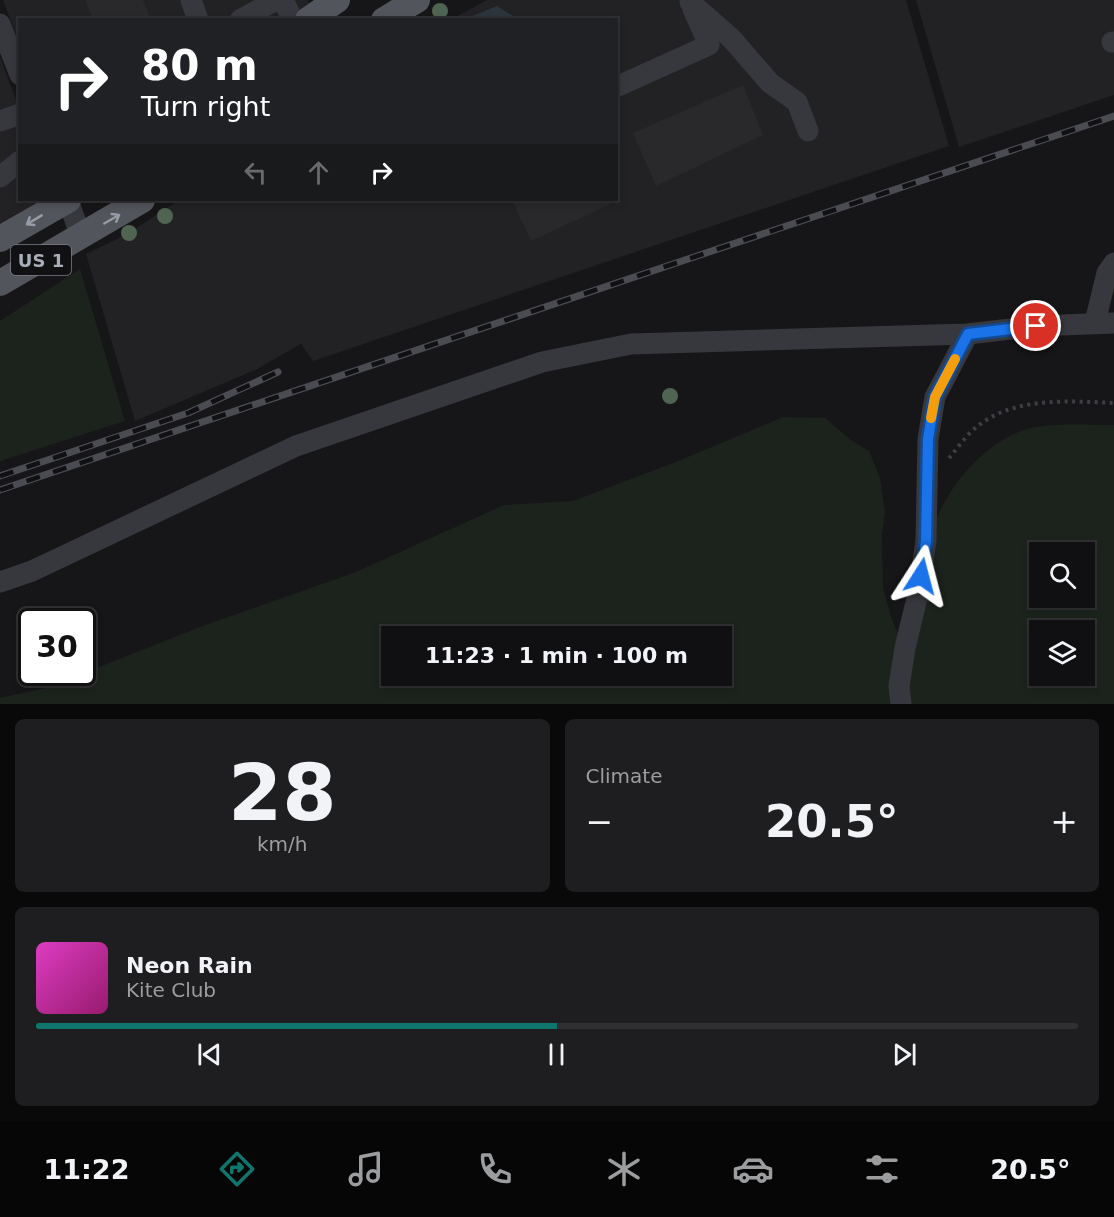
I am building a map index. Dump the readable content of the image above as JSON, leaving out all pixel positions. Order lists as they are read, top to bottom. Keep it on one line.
{"streets":{"main road":["US 1"]},"page":{"turn":["80 m","Turn right"],"limit":"30","trip":"11:23 · 1 min · 100 m","tile":[["28","km/h"],"Climate"],"heat":["−","20.5°","+"],"song":["Neon Rain","Kite Club"],"tabs":["11:22","20.5°"]}}
